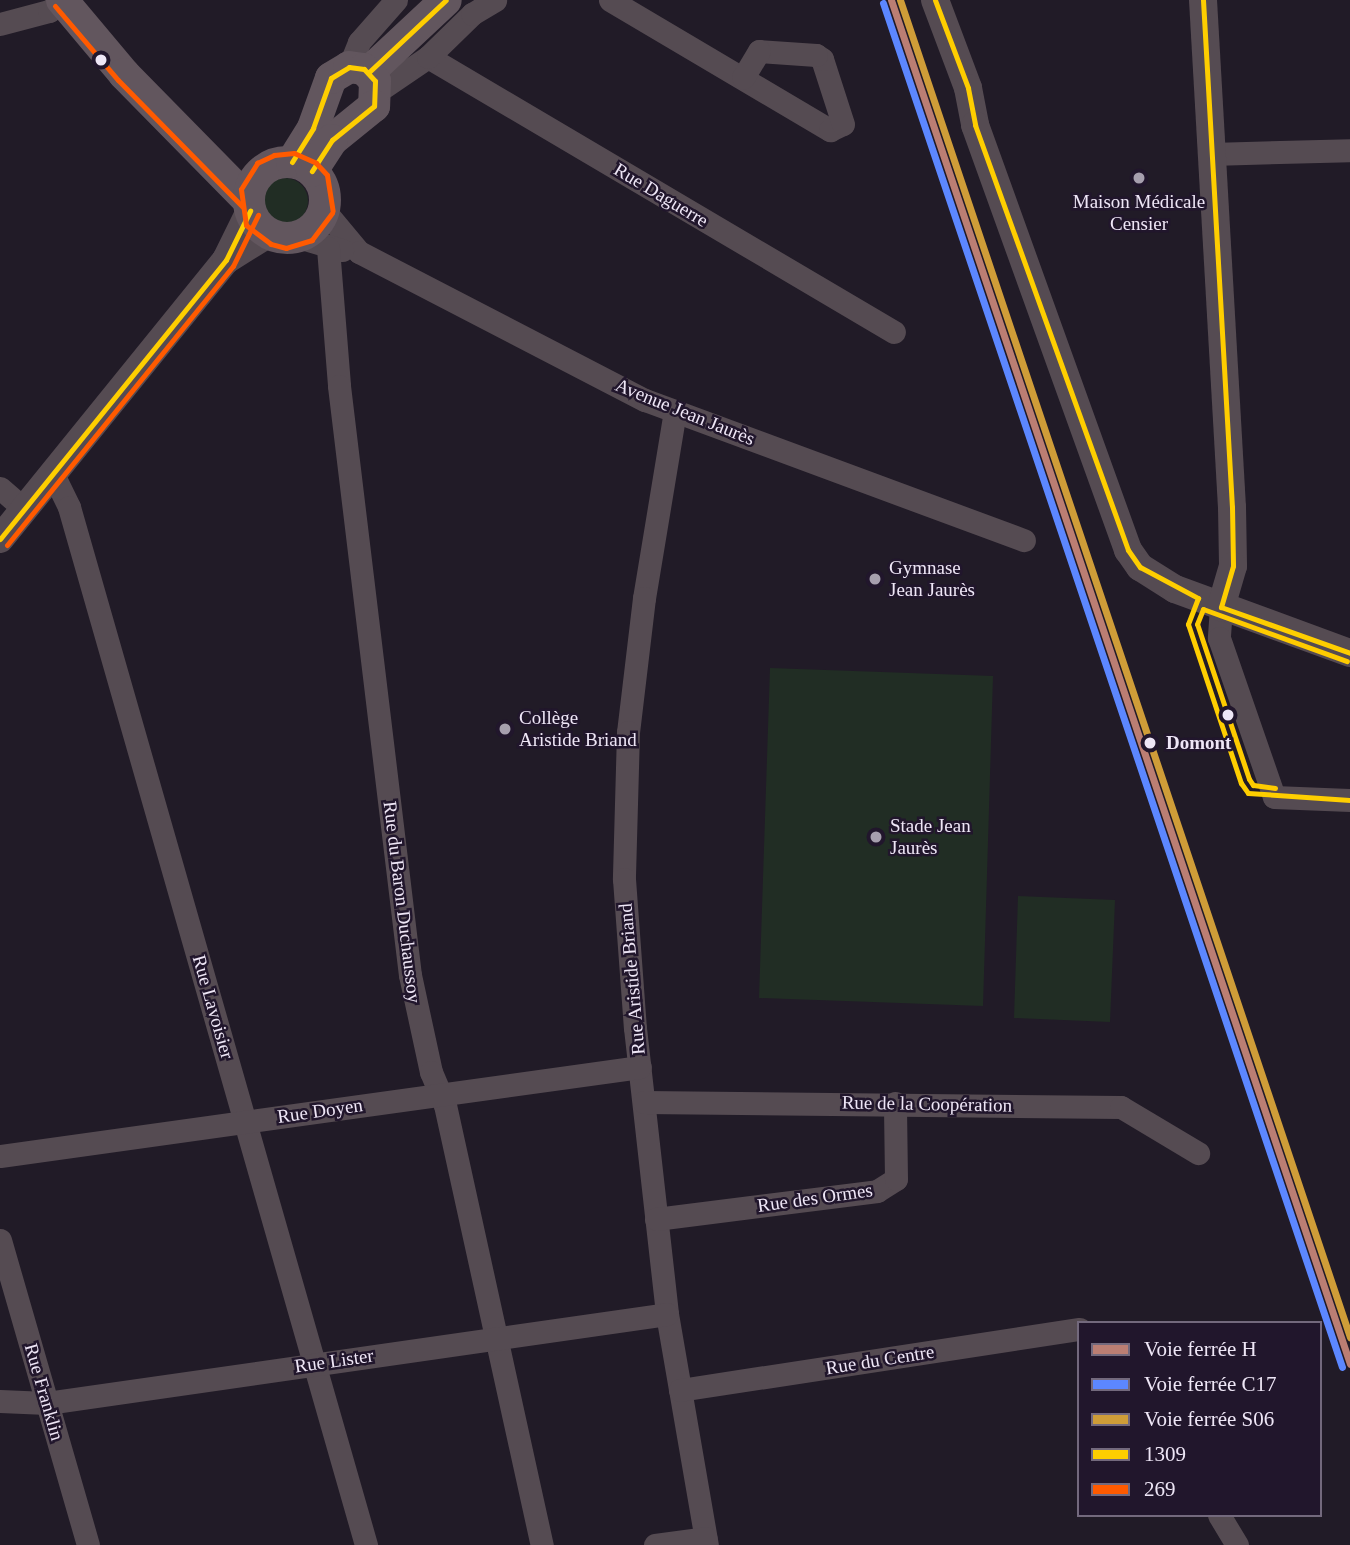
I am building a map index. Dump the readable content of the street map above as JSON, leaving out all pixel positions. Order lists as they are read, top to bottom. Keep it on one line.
{"streets":{"street":["Rue Daguerre","Avenue Jean Jaurès","Rue du Baron Duchaussoy","Rue Aristide Briand","Rue Lavoisier","Rue de la Coopération","Rue Doyen","Rue des Ormes","Rue du Centre","Rue Lister","Rue Franklin"]},"crossings":[["Avenue Jean Jaurès","Rue du Baron Duchaussoy"],["Avenue Jean Jaurès","Rue Aristide Briand"],["Rue du Baron Duchaussoy","Rue Doyen"],["Rue du Baron Duchaussoy","Rue Lister"],["Rue Aristide Briand","Rue de la Coopération"],["Rue Aristide Briand","Rue Doyen"],["Rue Aristide Briand","Rue des Ormes"],["Rue Aristide Briand","Rue du Centre"],["Rue Aristide Briand","Rue Lister"],["Rue Lavoisier","Rue Doyen"],["Rue Lavoisier","Rue Lister"],["Rue de la Coopération","Rue des Ormes"],["Rue Lister","Rue Franklin"]],"places":["Maison Médicale Censier","Gymnase Jean Jaurès","Collège Aristide Briand","Domont","Stade Jean Jaurès"],"lines":["rail line H","rail line S06","transit line 1309","rail line C17","transit line 269"],"legend":["Voie ferrée H","Voie ferrée C17","Voie ferrée S06","1309","269"]}
